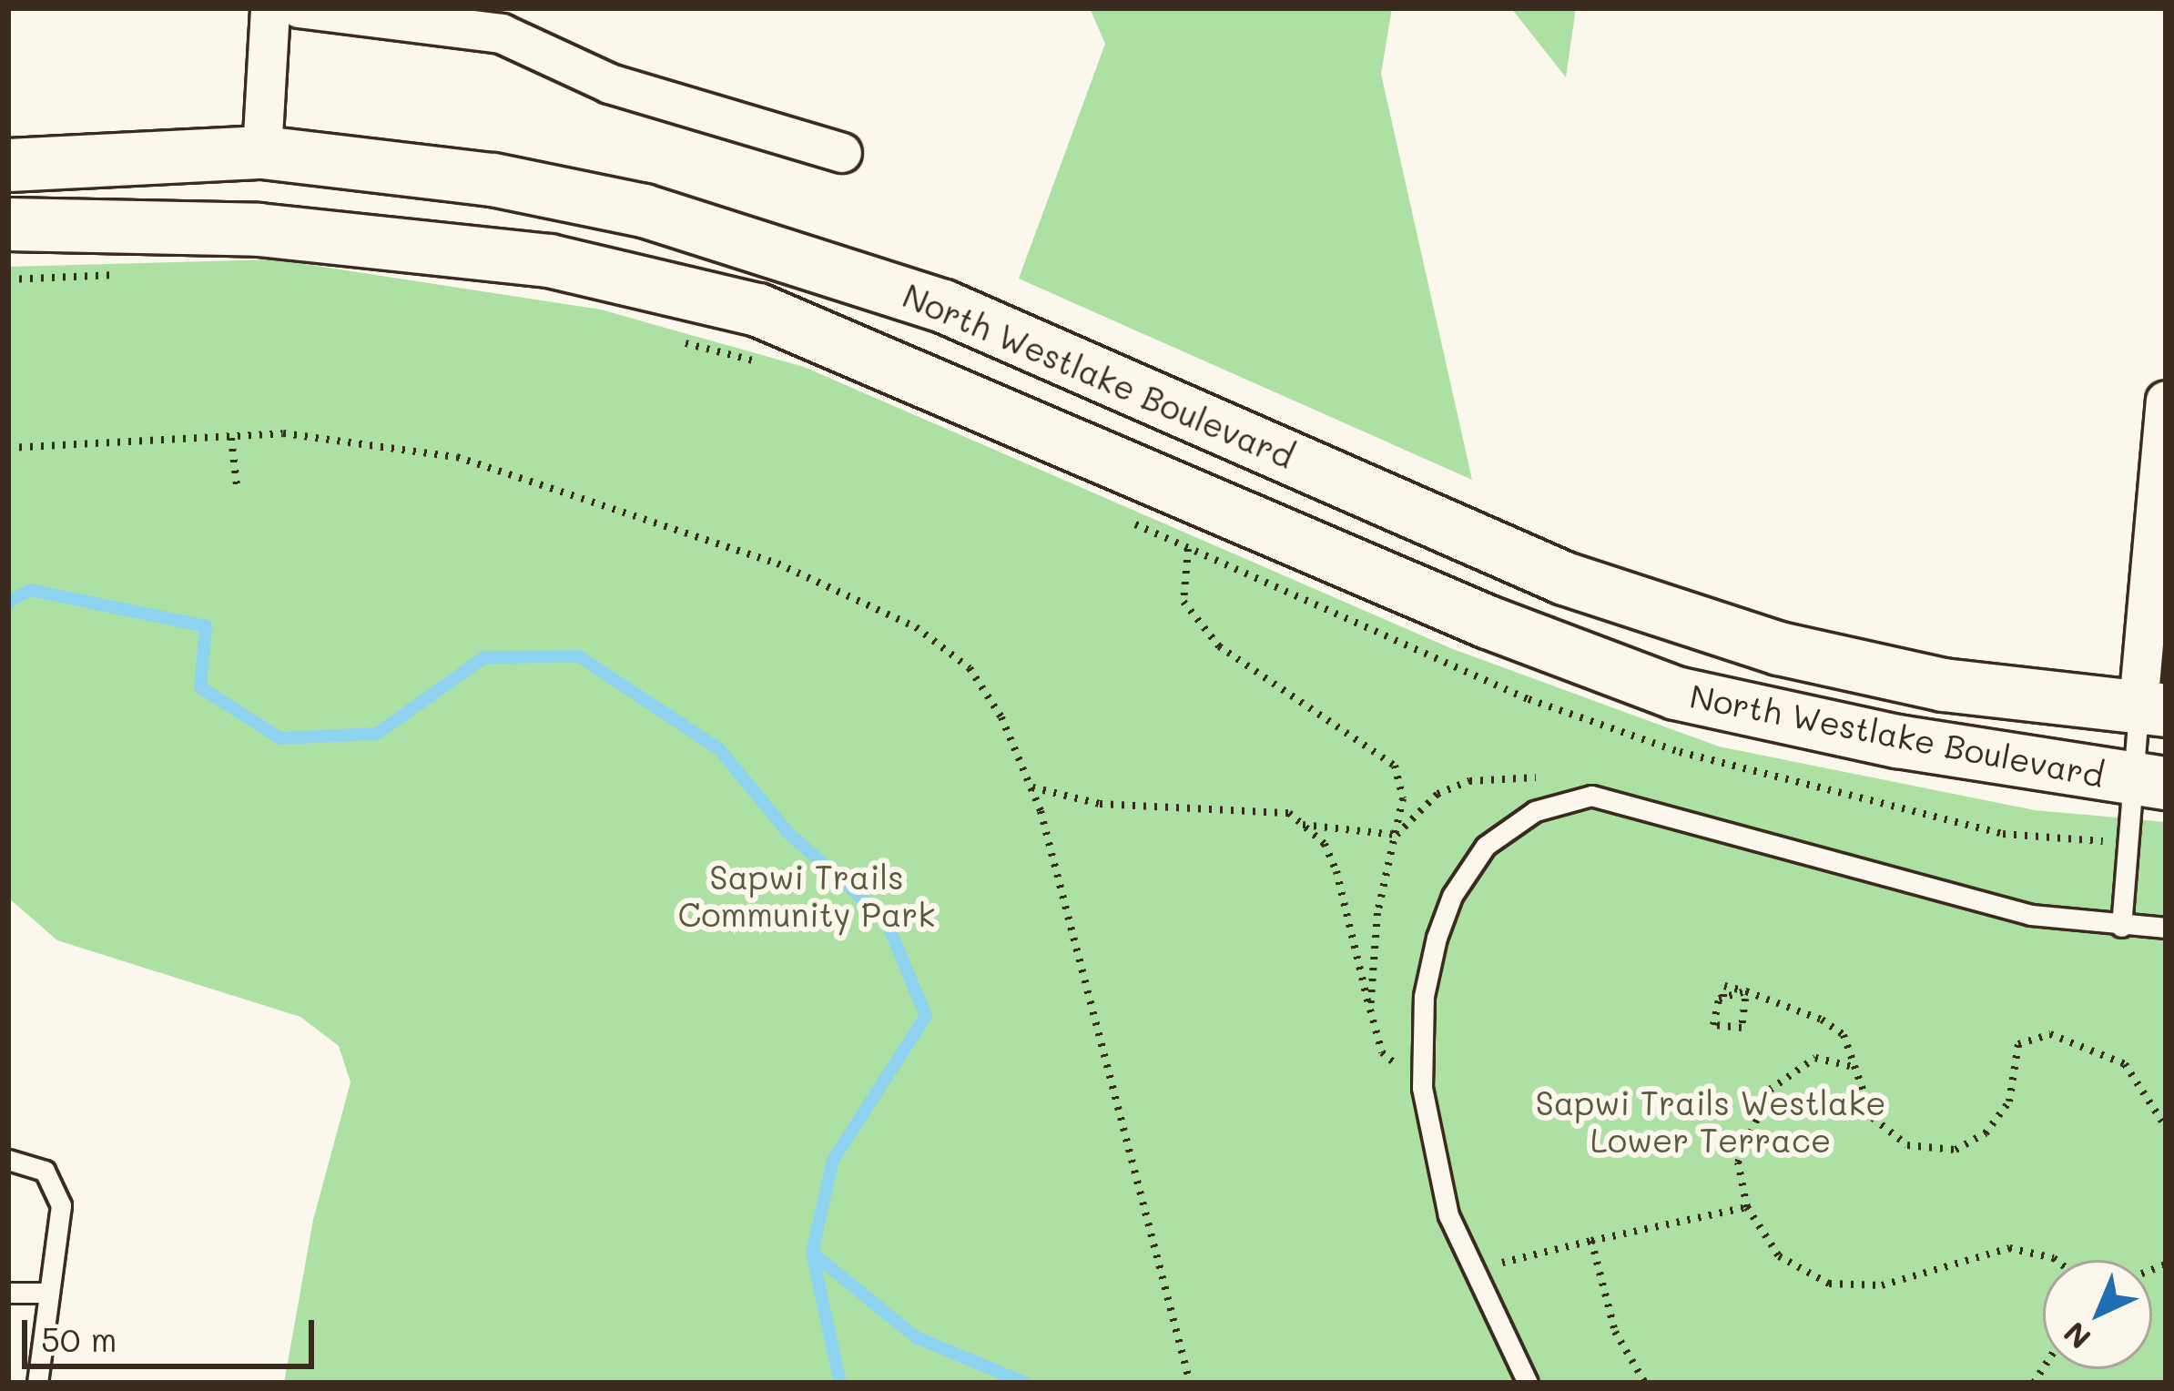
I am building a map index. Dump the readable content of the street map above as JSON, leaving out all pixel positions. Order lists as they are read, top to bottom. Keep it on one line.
{"streets":{"main road":["North Westlake Boulevard"]},"parks":["Sapwi Trails Community Park","Sapwi Trails Westlake Lower Terrace"],"scale_bar":"50 m","north":"bottom left"}
